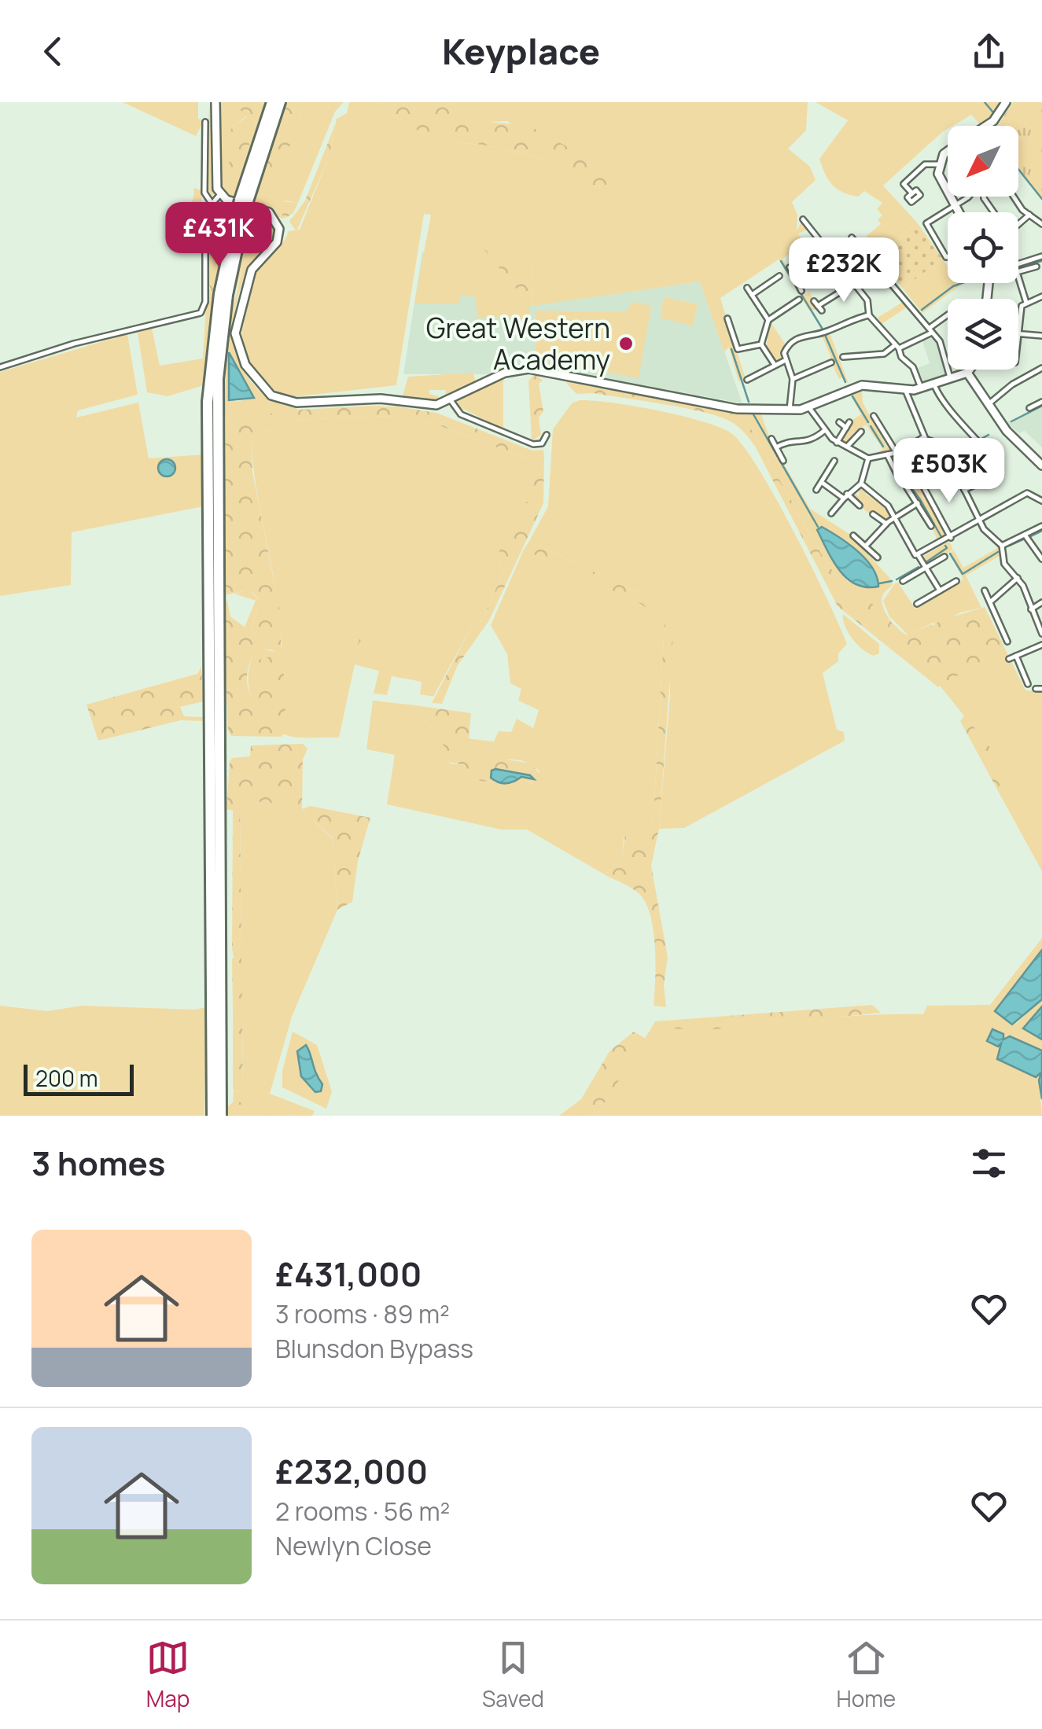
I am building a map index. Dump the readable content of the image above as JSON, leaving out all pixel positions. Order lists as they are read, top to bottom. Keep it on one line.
{"places":["Great Western Academy"],"scale_bar":"200 m","north":"bottom left","page":{"header":"Keyplace","price":["£431K","£232K","£503K"],"scale":"200 m","heading":"3 homes","list":[{"name":"£431,000","note":"3 rooms · 89 m² · Blunsdon Bypass"},{"name":"£232,000","note":"2 rooms · 56 m² · Newlyn Close"}],"tabs":["Map","Saved","Home"]}}
